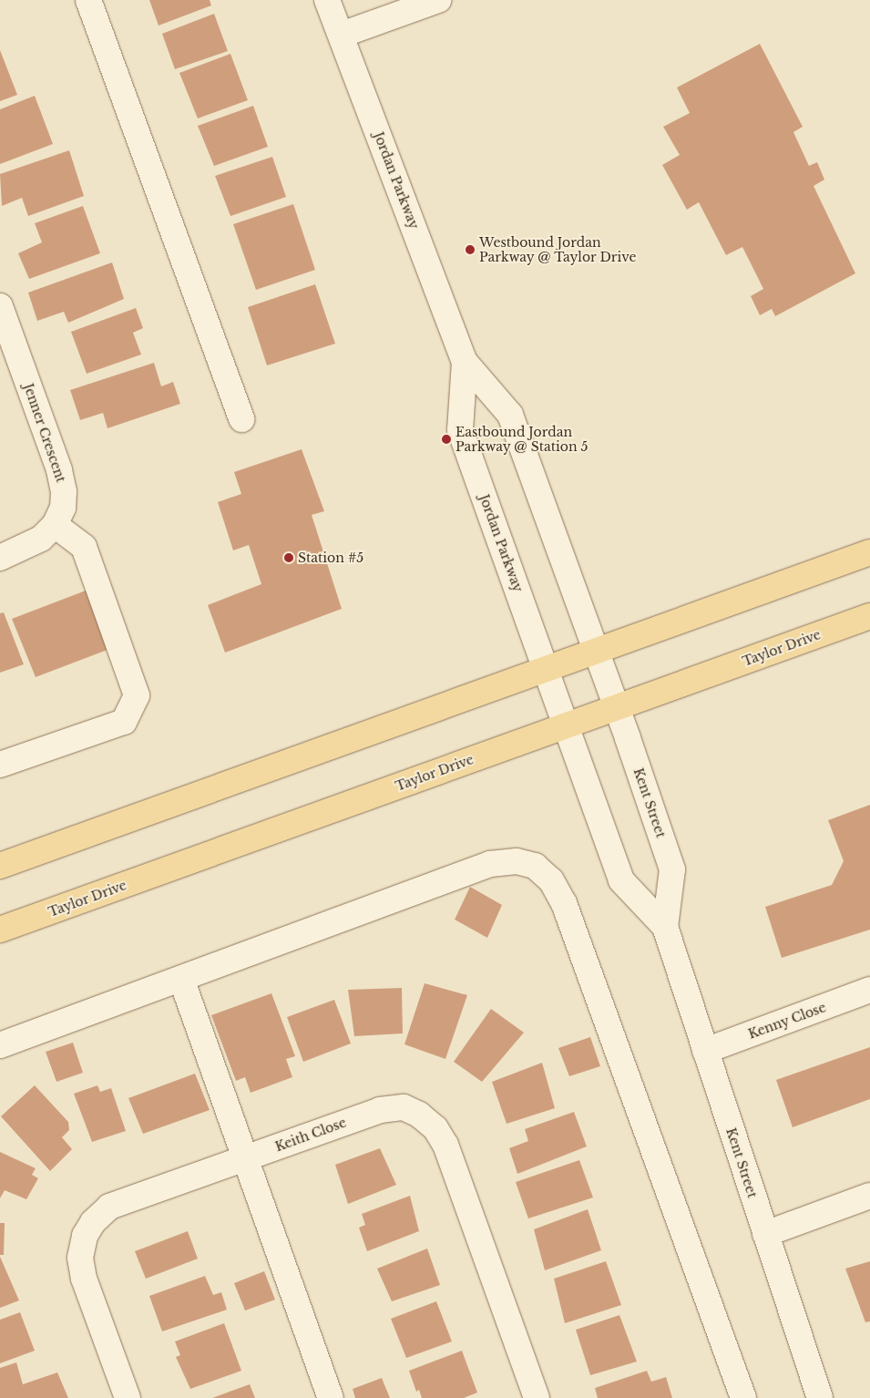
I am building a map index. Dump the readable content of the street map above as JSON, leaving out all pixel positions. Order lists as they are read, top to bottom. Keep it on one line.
{"streets":{"main road":["Taylor Drive"],"street":["Jordan Parkway","Jenner Crescent","Kent Street","Kenny Close","Keith Close"]},"crossings":[["Jordan Parkway","Taylor Drive"],["Jordan Parkway","Kent Street"],["Taylor Drive","Kent Street"],["Kent Street","Kenny Close"]],"places":["Westbound Jordan Parkway @ Taylor Drive","Eastbound Jordan Parkway @ Station 5","Station #5"]}
